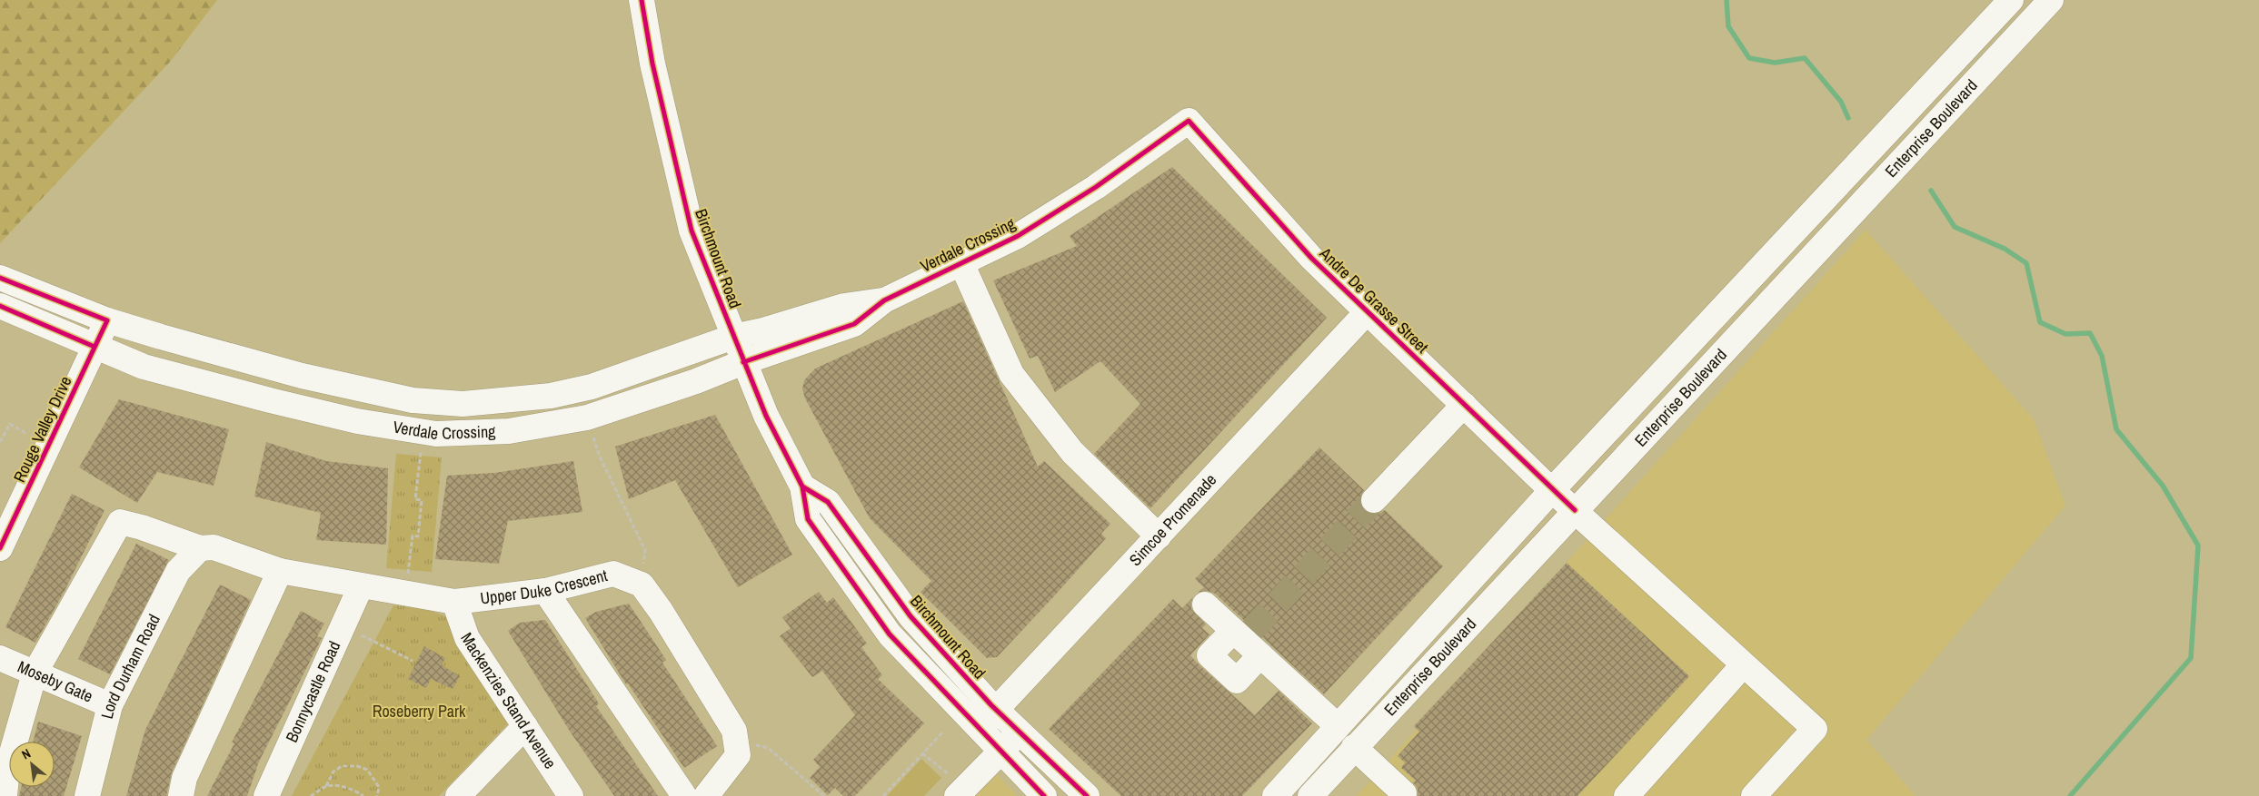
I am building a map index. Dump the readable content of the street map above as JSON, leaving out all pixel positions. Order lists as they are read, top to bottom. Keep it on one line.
{"streets":{"main road":["Enterprise Boulevard","Verdale Crossing","Birchmount Road","Andre De Grasse Street","Rouge Valley Drive","Simcoe Promenade","Upper Duke Crescent","Lord Durham Road","Moseby Gate","Bonnycastle Road","Mackenzies Stand Avenue"]},"crossings":[["Enterprise Boulevard","Andre De Grasse Street"],["Verdale Crossing","Birchmount Road"],["Verdale Crossing","Andre De Grasse Street"],["Verdale Crossing","Rouge Valley Drive"],["Birchmount Road","Simcoe Promenade"],["Andre De Grasse Street","Simcoe Promenade"],["Upper Duke Crescent","Lord Durham Road"],["Upper Duke Crescent","Moseby Gate"],["Upper Duke Crescent","Bonnycastle Road"],["Upper Duke Crescent","Mackenzies Stand Avenue"],["Lord Durham Road","Moseby Gate"]],"parks":["Roseberry Park"],"north":"top left"}
